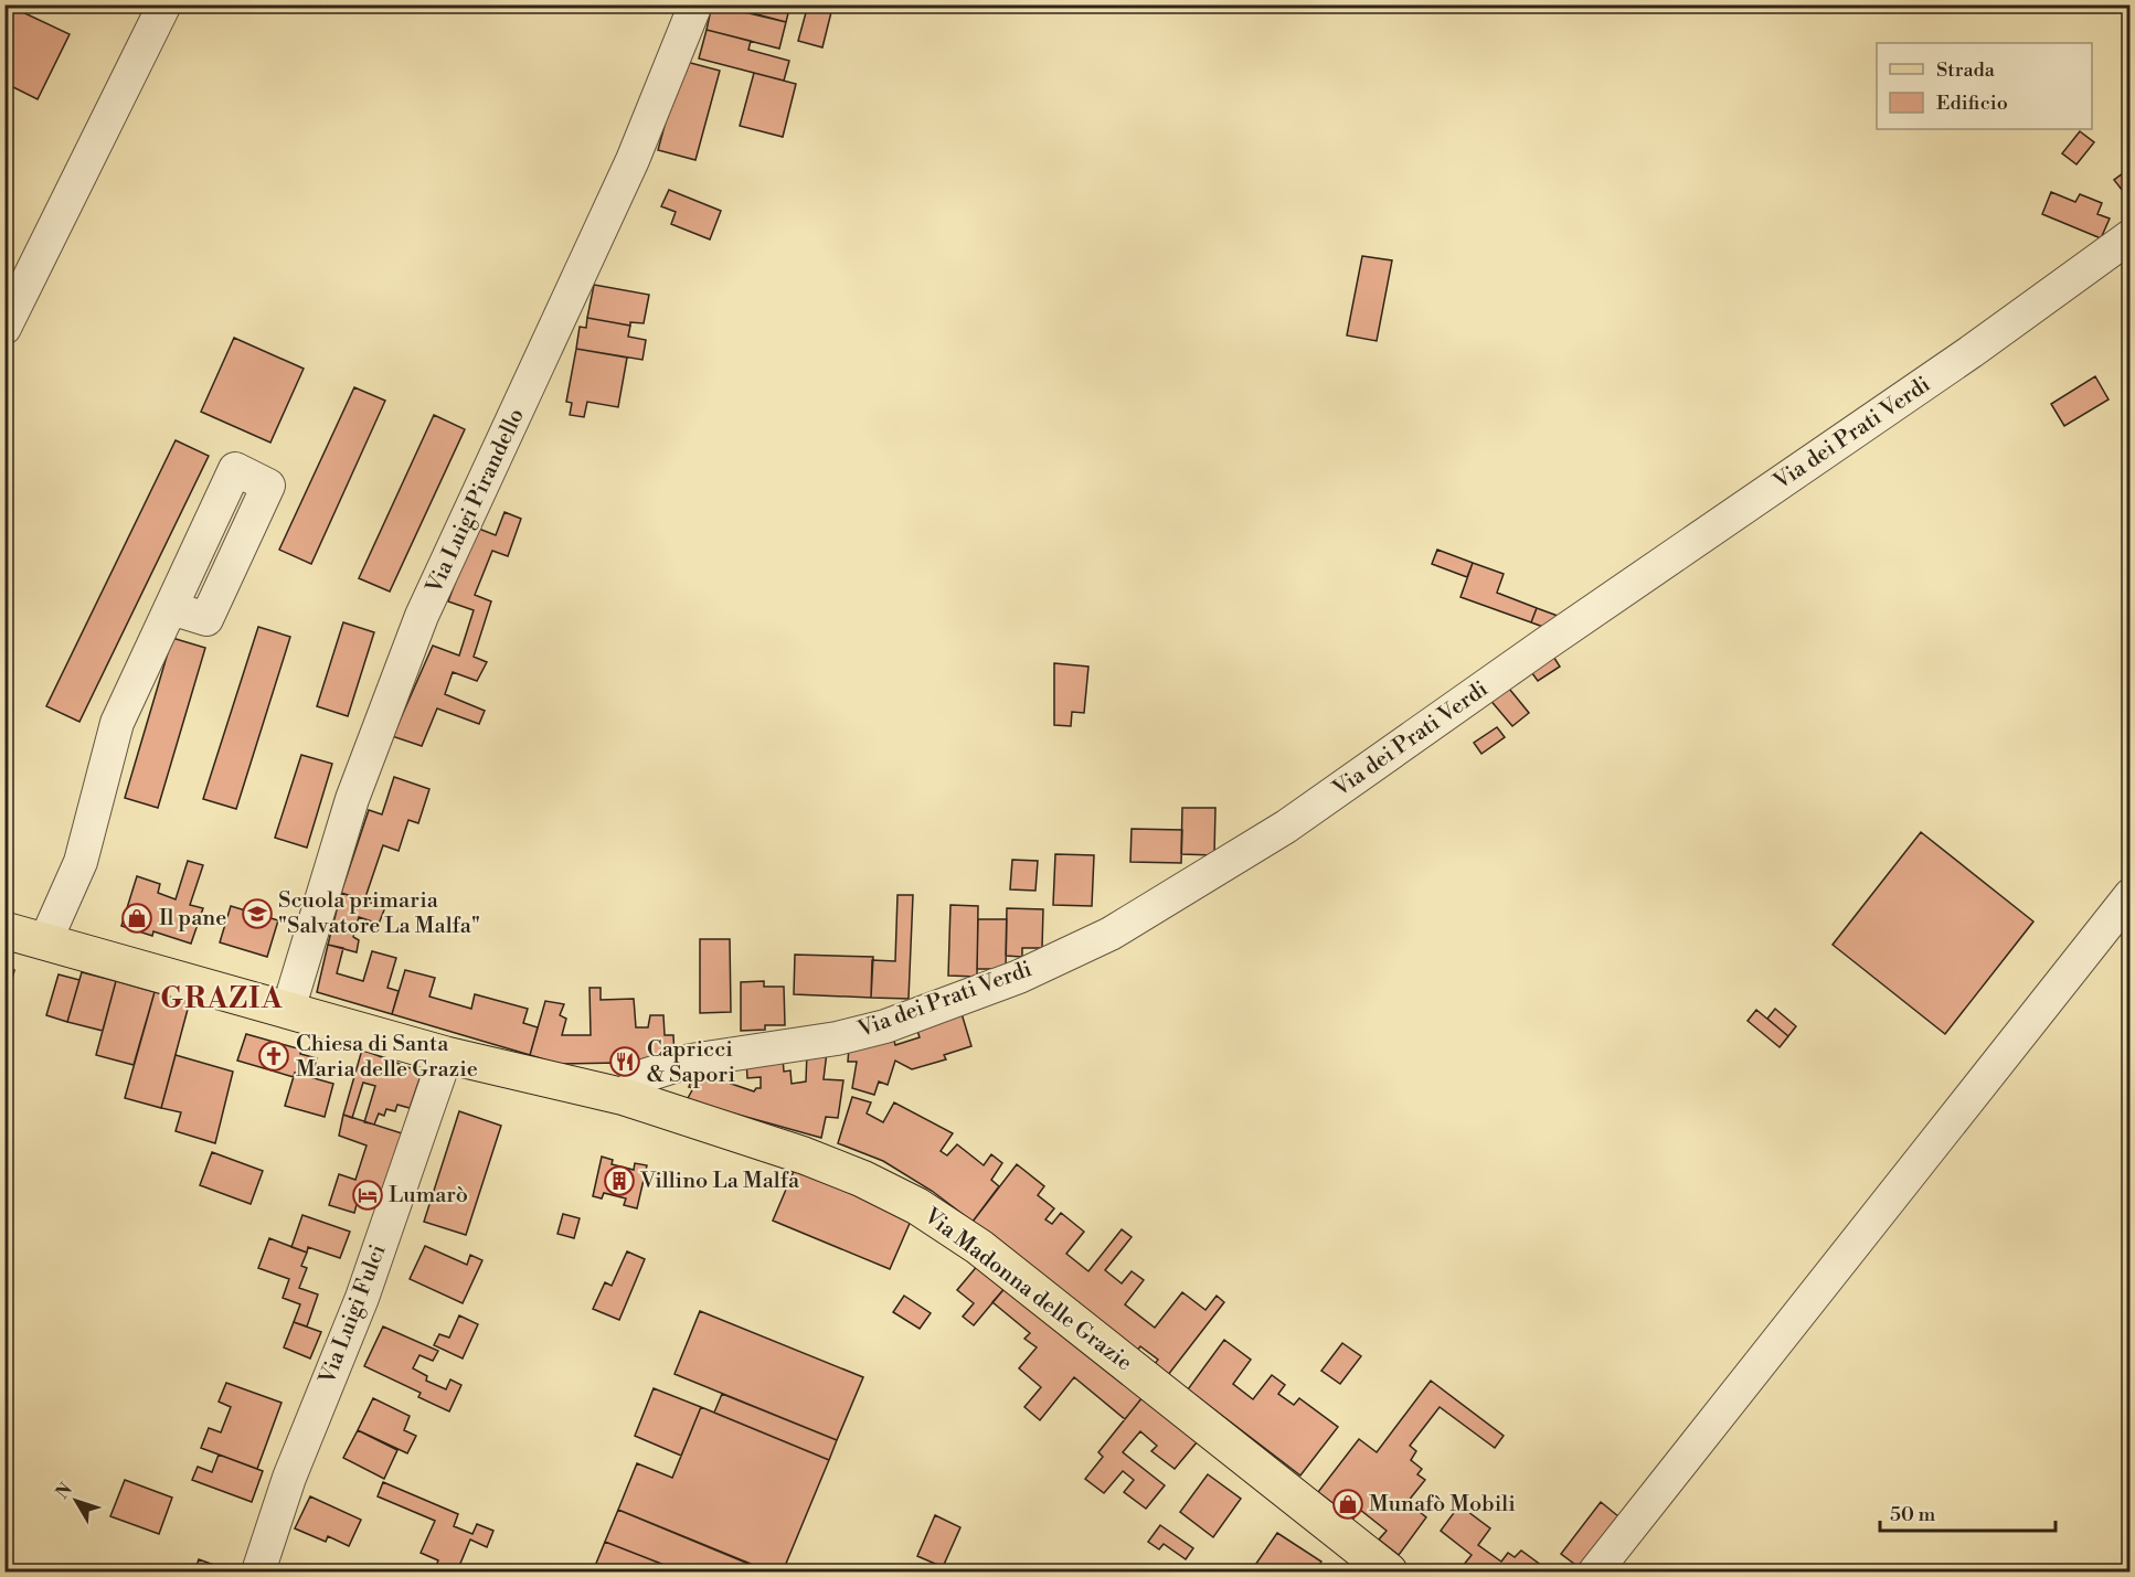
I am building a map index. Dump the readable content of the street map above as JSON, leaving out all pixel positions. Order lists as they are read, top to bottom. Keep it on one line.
{"streets":{"main road":["Via Madonna delle Grazie"],"street":["Via dei Prati Verdi","Via Luigi Pirandello","Via Luigi Fulci"]},"crossings":[["Via dei Prati Verdi","Via Madonna delle Grazie"],["Via Luigi Pirandello","Via Madonna delle Grazie"],["Via Madonna delle Grazie","Via Luigi Fulci"]],"districts":["GRAZIA"],"places":{"school or university":["Scuola primaria \"Salvatore La Malfa\""],"shop":["Il pane","Munafò Mobili"],"church":["Chiesa di Santa Maria delle Grazie"],"restaurant":["Capricci & Sapori"],"building":["Villino La Malfa"],"hotel":["Lumarò"]},"legend":["Strada","Edificio"],"scale_bar":"50 m","north":"top left"}
